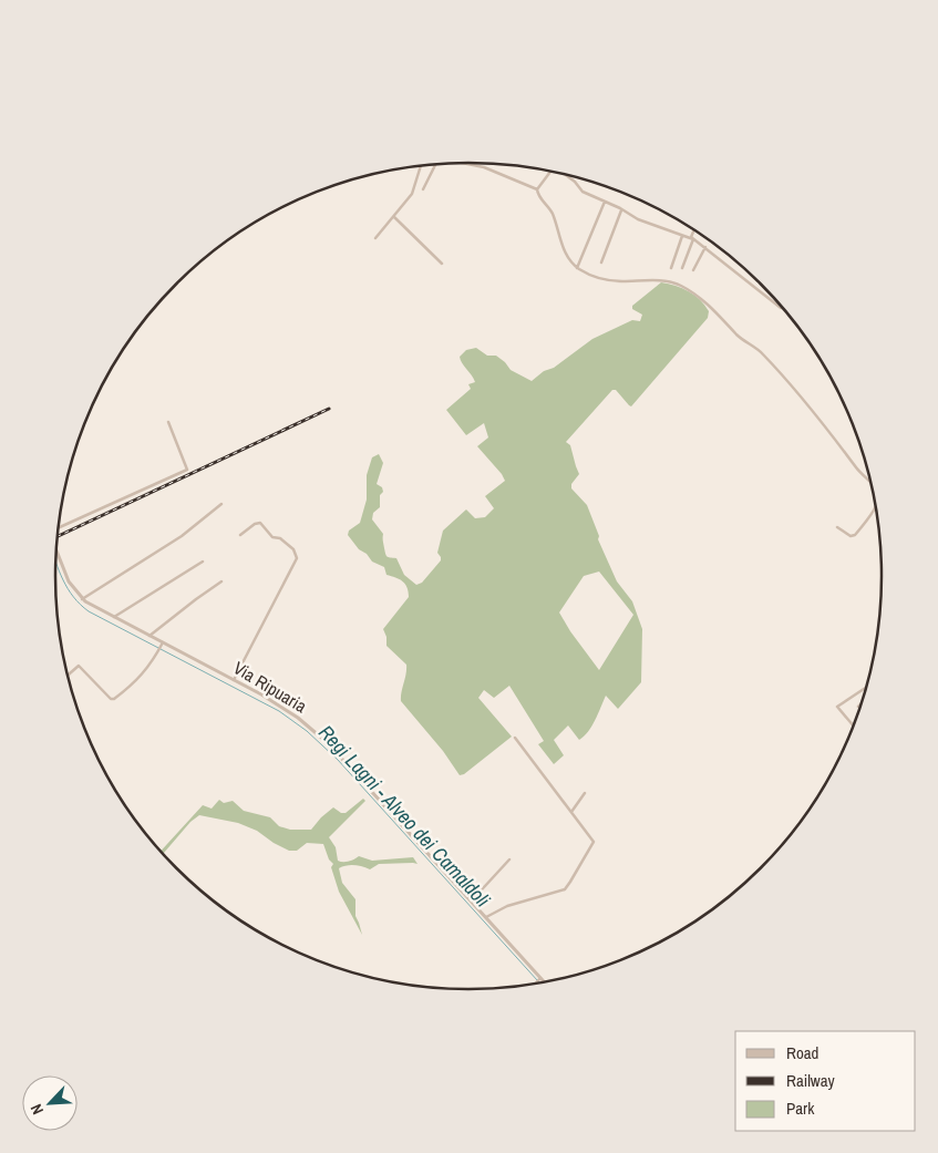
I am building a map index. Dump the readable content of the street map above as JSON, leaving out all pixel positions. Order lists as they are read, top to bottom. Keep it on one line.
{"streets":{"street":["Via Ripuaria"]},"water":["Regi Lagni - Alveo dei Camaldoli"],"legend":["Road","Railway","Park"],"north":"bottom left"}
